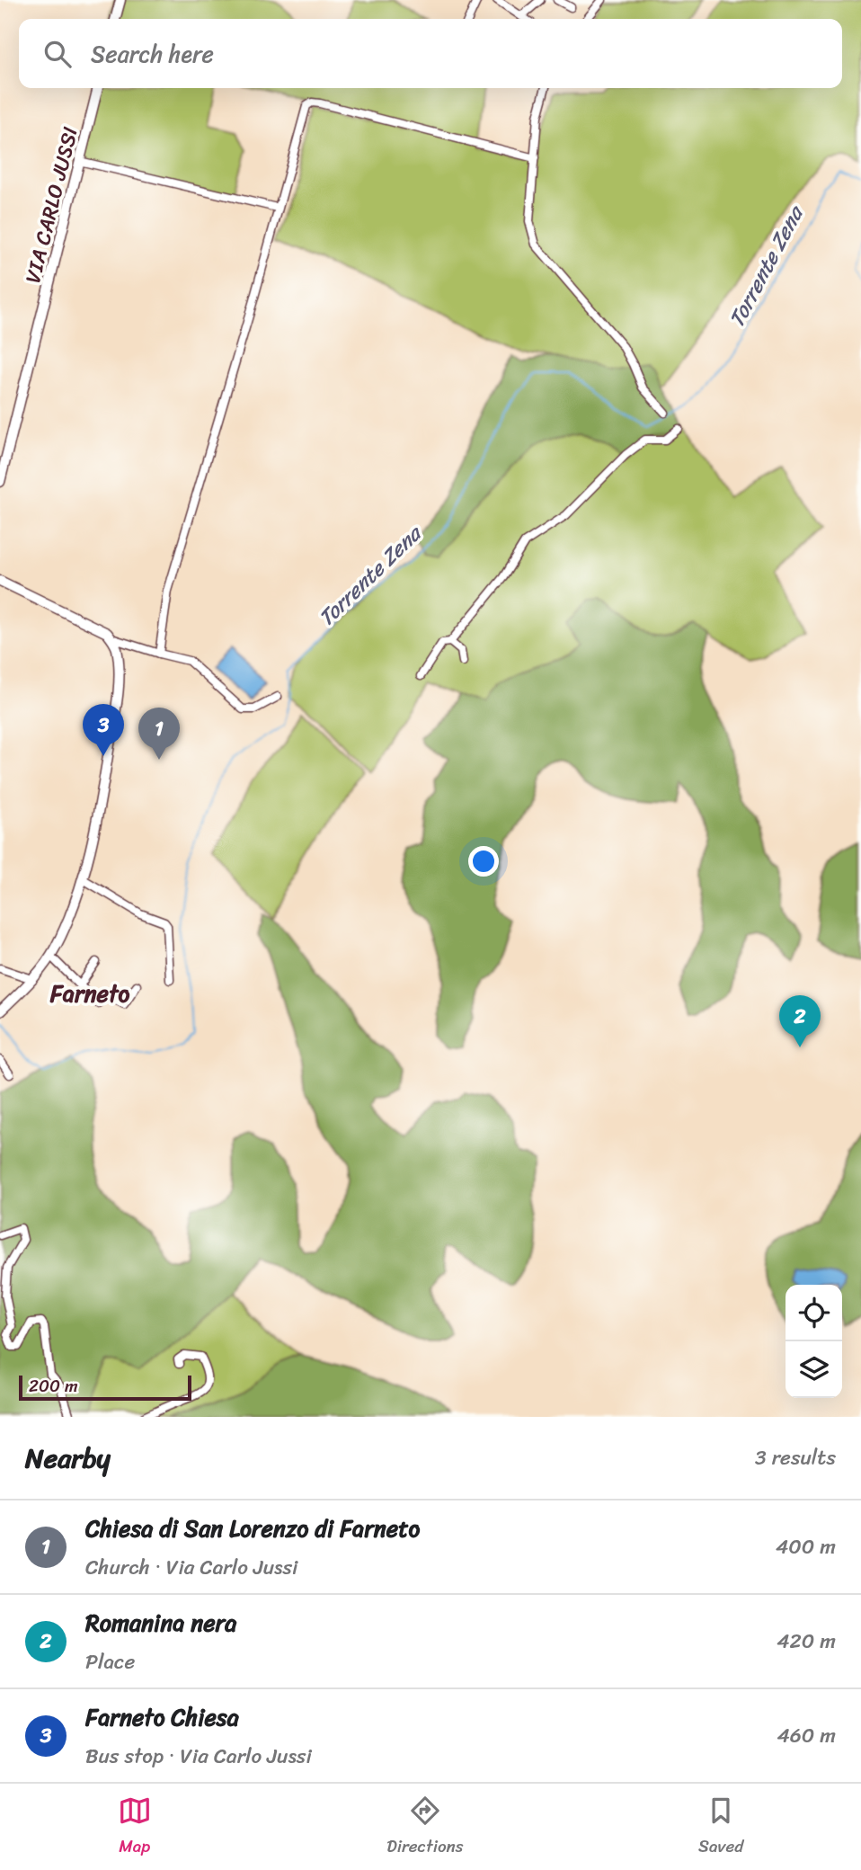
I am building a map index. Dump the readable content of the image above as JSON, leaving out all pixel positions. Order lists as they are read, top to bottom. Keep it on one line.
{"streets":{"street":["VIA CARLO JUSSI"]},"districts":["Farneto"],"water":["Torrente Zena"],"scale_bar":"200 m","page":{"search":"Search here","pins":["3","1","2"],"scale":"200 m","heading":["Nearby","3 results"],"list":[{"mark":"1","name":"Chiesa di San Lorenzo di Farneto","note":"Church · Via Carlo Jussi","value":"400 m"},{"mark":"2","name":"Romanina nera","note":"Place","value":"420 m"},{"mark":"3","name":"Farneto Chiesa","note":"Bus stop · Via Carlo Jussi","value":"460 m"}],"nav":["Map","Directions","Saved"]}}
